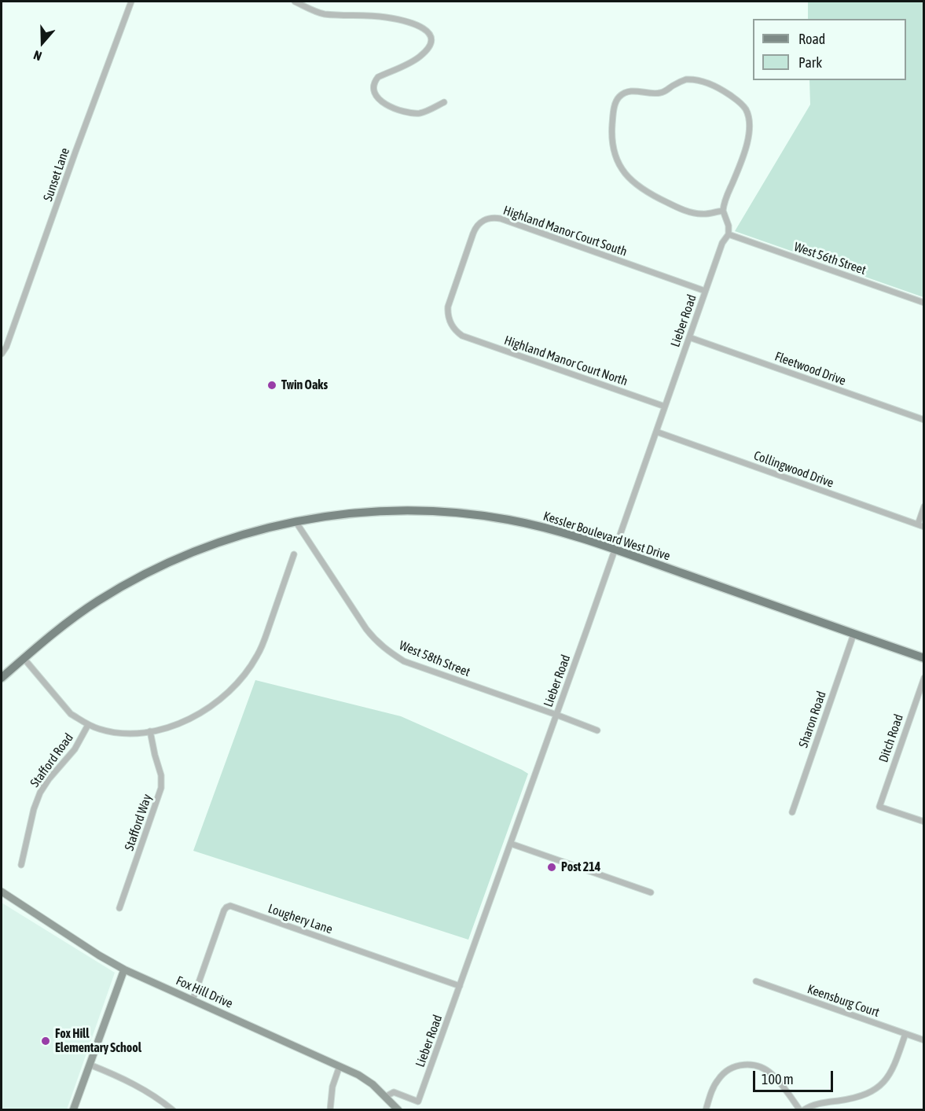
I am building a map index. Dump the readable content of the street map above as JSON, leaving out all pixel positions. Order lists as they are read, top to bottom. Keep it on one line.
{"streets":{"main road":["Kessler Boulevard West Drive"],"street":["Sunset Lane","Highland Manor Court South","West 56th Street","Lieber Road","Highland Manor Court North","Fleetwood Drive","Collingwood Drive","West 58th Street","Sharon Road","Ditch Road","Stafford Road","Stafford Way","Loughery Lane","Fox Hill Drive","Keensburg Court"]},"crossings":[["Highland Manor Court South","Lieber Road"],["Highland Manor Court South","Highland Manor Court North"],["West 56th Street","Lieber Road"],["Lieber Road","Highland Manor Court North"],["Lieber Road","Fleetwood Drive"],["Lieber Road","Collingwood Drive"],["Lieber Road","Kessler Boulevard West Drive"],["Lieber Road","West 58th Street"],["Lieber Road","Loughery Lane"],["Lieber Road","Fox Hill Drive"],["Kessler Boulevard West Drive","West 58th Street"],["Kessler Boulevard West Drive","Sharon Road"],["Kessler Boulevard West Drive","Stafford Road"],["Stafford Road","Stafford Way"],["Loughery Lane","Fox Hill Drive"]],"places":["Twin Oaks","Post 214","Fox Hill Elementary School"],"legend":["Road","Park"],"scale_bar":"100 m","north":"bottom"}
